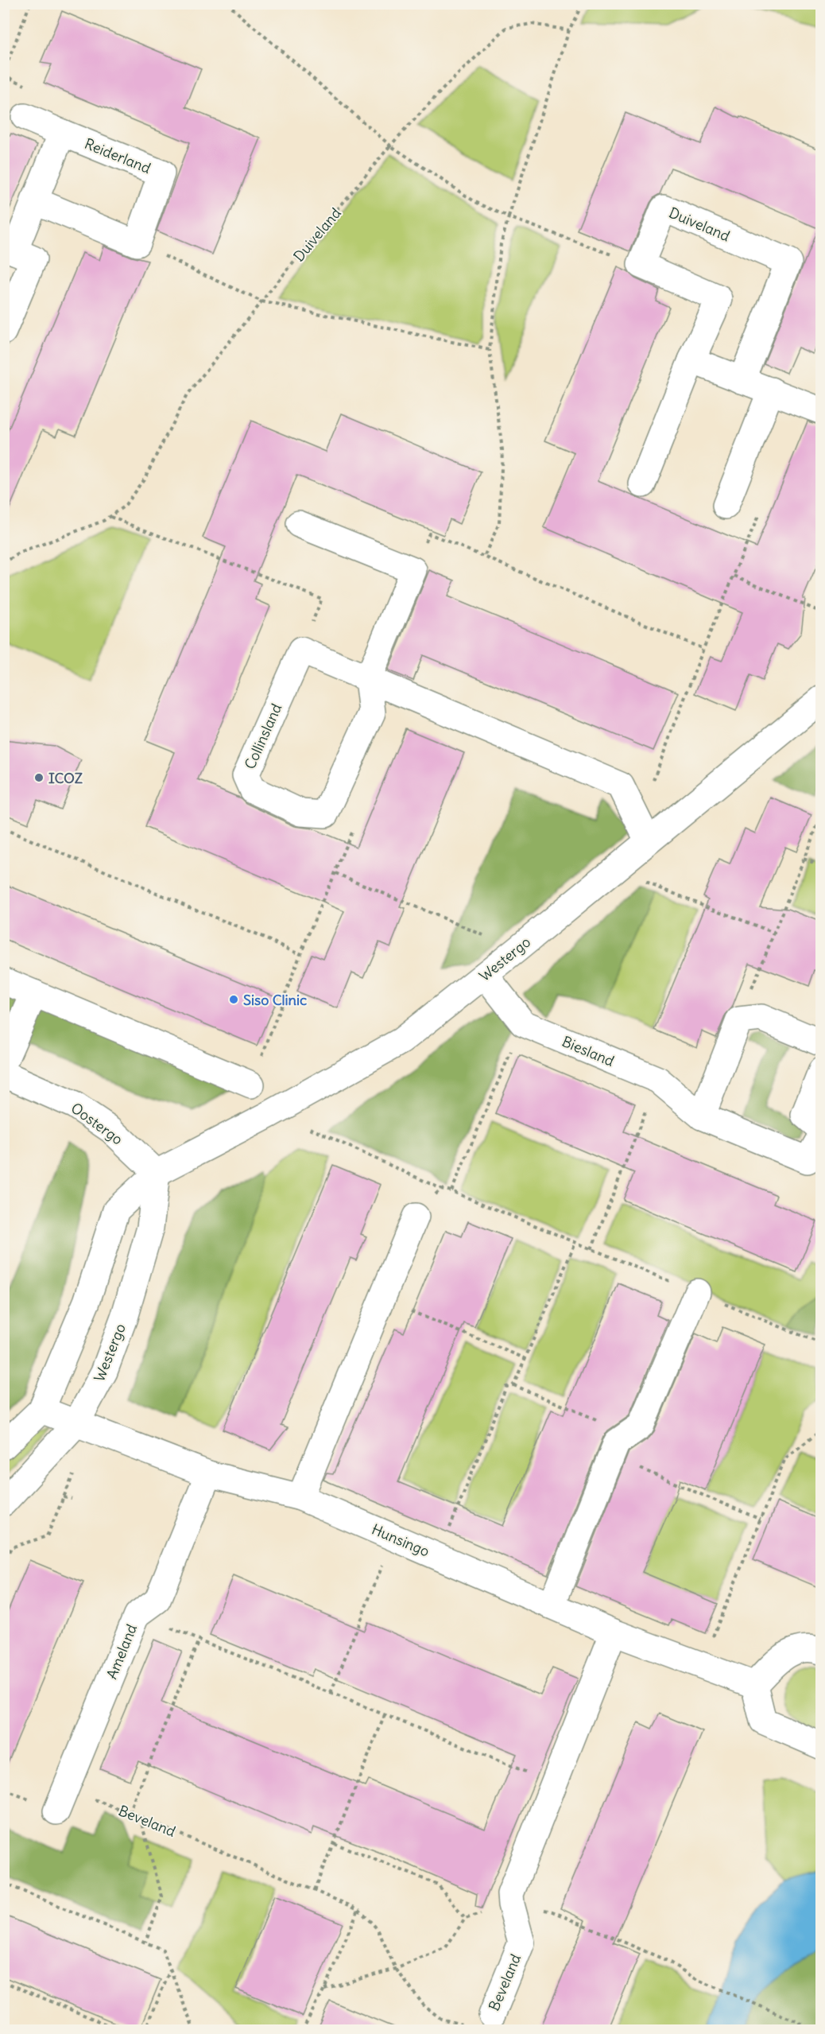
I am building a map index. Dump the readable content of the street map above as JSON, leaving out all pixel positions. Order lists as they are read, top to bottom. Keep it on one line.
{"streets":{"street":["Reiderland","Duiveland","Collinsland","Westergo","Biesland","Oostergo","Hunsingo","Ameland","Beveland"]},"crossings":[["Westergo","Biesland"],["Westergo","Oostergo"],["Westergo","Hunsingo"],["Hunsingo","Ameland"],["Hunsingo","Beveland"],["Ameland","Beveland"]],"places":["ICOZ","Siso Clinic"]}
